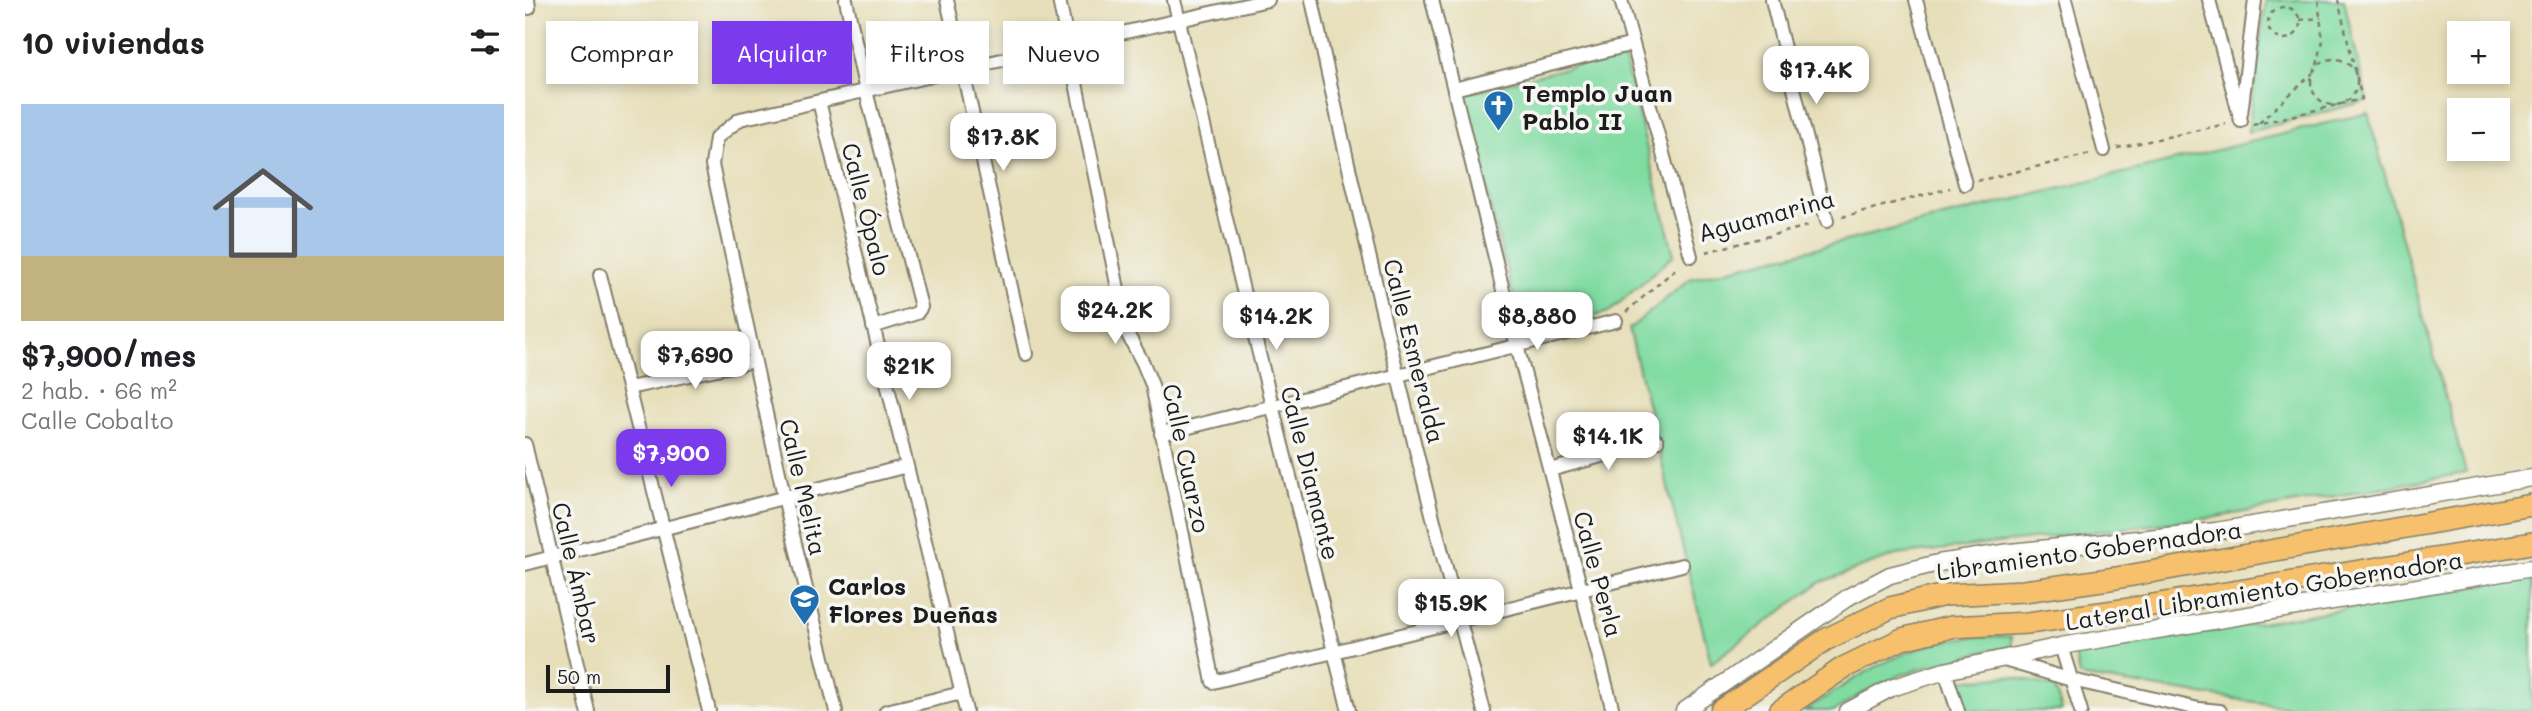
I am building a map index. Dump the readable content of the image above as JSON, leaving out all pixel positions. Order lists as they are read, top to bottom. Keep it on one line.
{"streets":{"highway":["Libramiento Gobernadora"],"street":["Calle Ópalo","Calle Esmeralda","Calle Cuarzo","Calle Diamante","Calle Melita","Calle Ámbar","Calle Perla","Lateral Libramiento Gobernadora"],"path":["Aguamarina"]},"crossings":[["Calle Ópalo","Calle Melita"],["Calle Cuarzo","Calle Diamante"]],"places":{"church":["Templo Juan Pablo II"],"school or university":["Carlos Flores Dueñas"]},"scale_bar":"50 m","page":{"heading":"10 viviendas","map_buttons":["+","−"],"chip":["Comprar","Alquilar","Filtros","Nuevo"],"price":["$17.4K","$17.8K","$24.2K","$14.2K","$8,880","$7,690","$21K","$14.1K","$7,900","$15.9K"],"list":[{"name":"$7,900/mes","note":"2 hab. · 66 m² · Calle Cobalto"}],"scale":"50 m"}}
